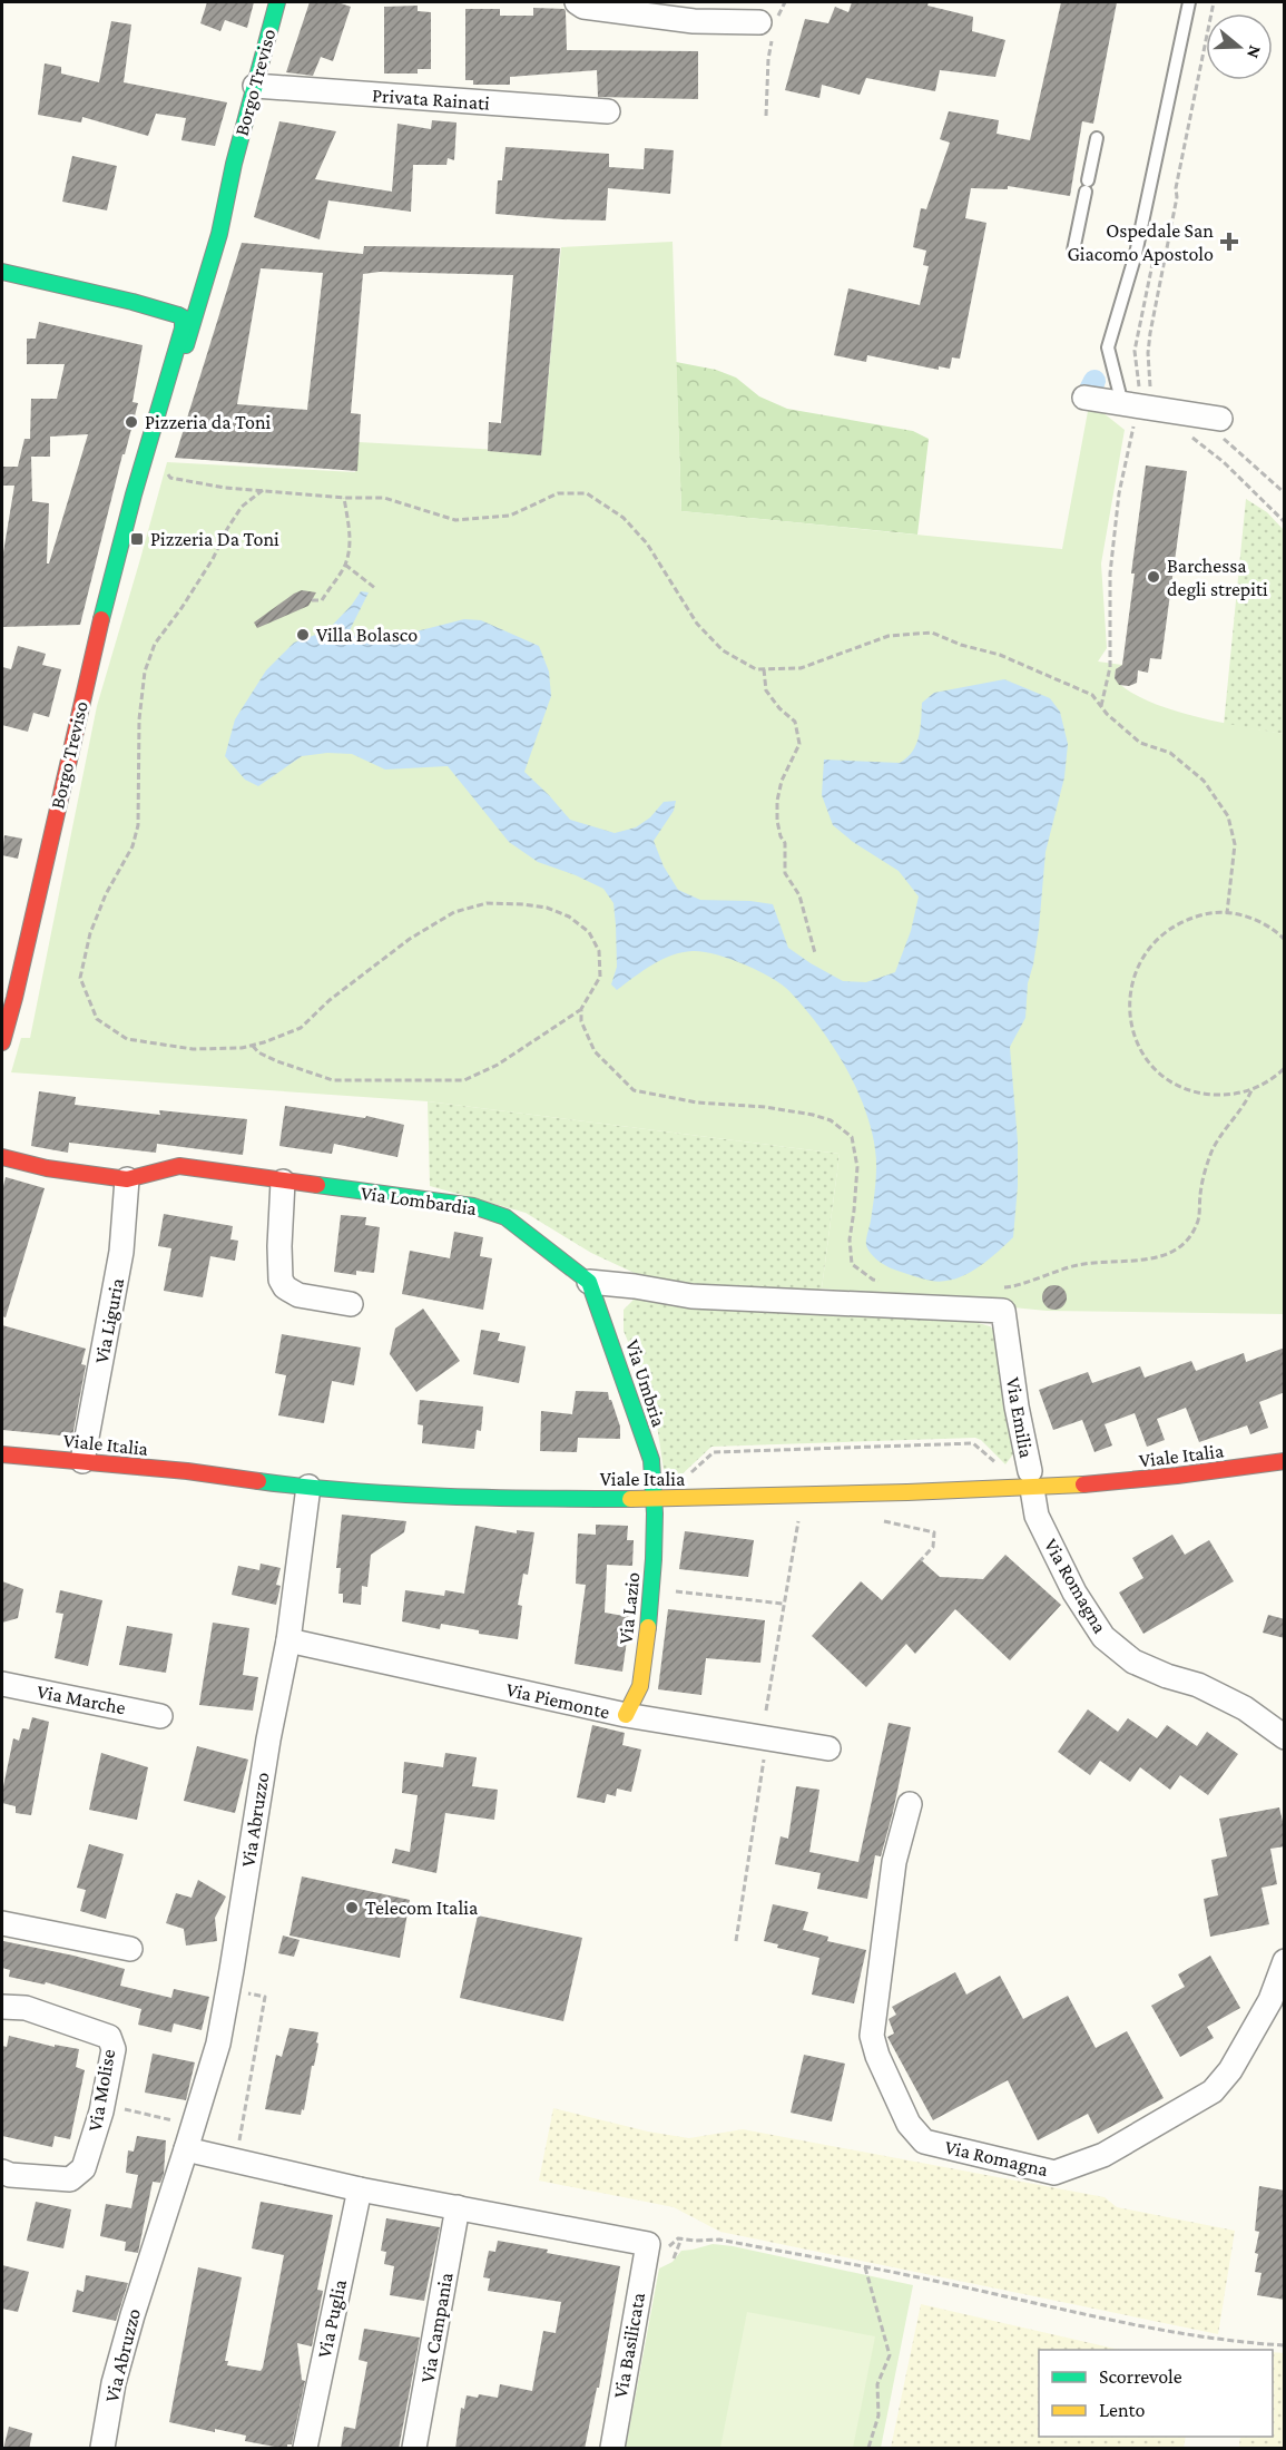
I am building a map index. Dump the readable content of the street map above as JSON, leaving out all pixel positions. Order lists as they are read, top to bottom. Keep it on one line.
{"streets":{"street":["Borgo Treviso","Privata Rainati","Via Lombardia","Via Liguria","Via Umbria","Via Emilia","Viale Italia","Via Romagna","Via Lazio","Via Marche","Via Piemonte","Via Abruzzo","Via Molise","Via Puglia","Via Campania","Via Basilicata"]},"crossings":[["Borgo Treviso","Privata Rainati"],["Via Lombardia","Via Liguria"],["Via Lombardia","Via Umbria"],["Via Lombardia","Via Emilia"],["Via Liguria","Viale Italia"],["Via Umbria","Via Emilia"],["Via Umbria","Viale Italia"],["Via Umbria","Via Lazio"],["Via Emilia","Viale Italia"],["Via Emilia","Via Romagna"],["Viale Italia","Via Romagna"],["Viale Italia","Via Lazio"],["Viale Italia","Via Abruzzo"],["Via Lazio","Via Piemonte"],["Via Piemonte","Via Abruzzo"],["Via Campania","Via Basilicata"]],"places":{"health":["Ospedale San Giacomo Apostolo"],"other":["Pizzeria da Toni","Barchessa degli strepiti","Villa Bolasco","Telecom Italia"],"transit":["Pizzeria Da Toni"]},"legend":["Scorrevole","Lento"],"north":"right"}
